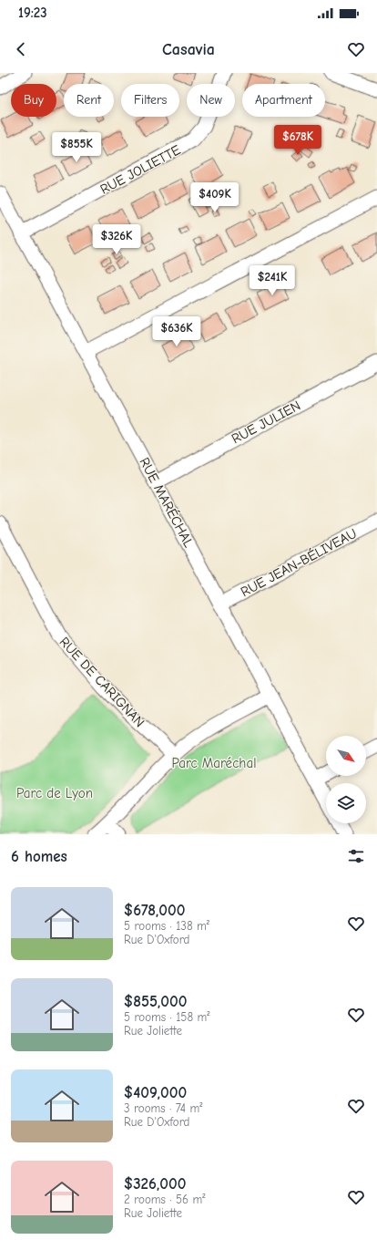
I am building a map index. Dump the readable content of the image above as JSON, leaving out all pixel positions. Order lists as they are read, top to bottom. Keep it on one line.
{"streets":{"street":["RUE JOLIETTE","RUE JULIEN","RUE MARÉCHAL","RUE JEAN-BÉLIVEAU","RUE DE CARIGNAN"]},"crossings":[["RUE JOLIETTE","RUE MARÉCHAL"],["RUE JULIEN","RUE MARÉCHAL"],["RUE MARÉCHAL","RUE JEAN-BÉLIVEAU"]],"parks":["Parc Maréchal","Parc de Lyon"],"north":"bottom right","page":{"status":"19:23","header":"Casavia","chip":["Buy","Rent","Filters","New","Apartment"],"price":["$678K","$855K","$409K","$326K","$241K","$636K"],"heading":"6 homes","list":[{"name":"$678,000","note":"5 rooms · 138 m² · Rue D'Oxford"},{"name":"$855,000","note":"5 rooms · 158 m² · Rue Joliette"},{"name":"$409,000","note":"3 rooms · 74 m² · Rue D'Oxford"},{"name":"$326,000","note":"2 rooms · 56 m² · Rue Joliette"}]}}
